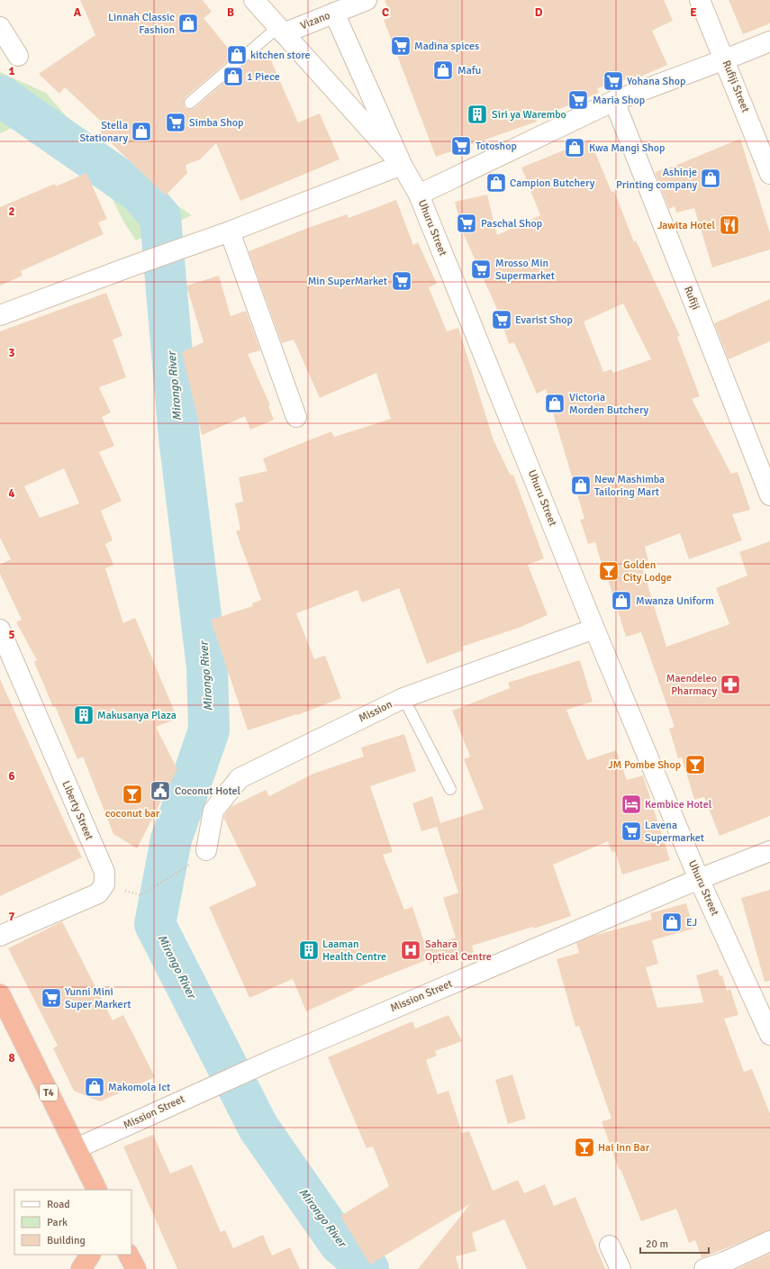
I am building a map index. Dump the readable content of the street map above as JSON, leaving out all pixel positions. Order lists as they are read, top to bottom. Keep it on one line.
{"streets":{"highway":["T4"],"street":["Vizano","Rufiji Street","Uhuru Street","Rufiji","Mission","Liberty Street","Mission Street"]},"crossings":[["Vizano","Uhuru Street"],["Uhuru Street","Mission"],["Uhuru Street","Mission Street"],["Mission Street","T4"]],"water":["Mirongo River"],"places":{"shop":["Linnah Classic Fashion","kitchen store","Mafu","1 Piece","Stella Stationary","Kwa Mangi Shop","Ashinje Printing company","Campion Butchery","Victoria Morden Butchery","New Mashimba Tailoring Mart","Mwanza Uniform","EJ","Makomola Ict"],"supermarket":["Madina spices","Yohana Shop","Maria Shop","Simba Shop","Totoshop","Paschal Shop","Mrosso Min Supermarket","Min SuperMarket","Evarist Shop","Lavena Supermarket","Yunni Mini Super Markert"],"building":["Siri ya Warembo","Makusanya Plaza","Laaman Health Centre"],"restaurant":["Jawita Hotel"],"bar":["Golden City Lodge","JM Pombe Shop","coconut bar","Hai Inn Bar"],"pharmacy":["Maendeleo Pharmacy"],"public building":["Coconut Hotel"],"hotel":["Kembice Hotel"],"hospital":["Sahara Optical Centre"]},"legend":["Road","Park","Building"],"scale_bar":"20 m","grid":{"columns":["A","B","C","D","E"],"rows":["1","2","3","4","5","6","7","8"]}}
